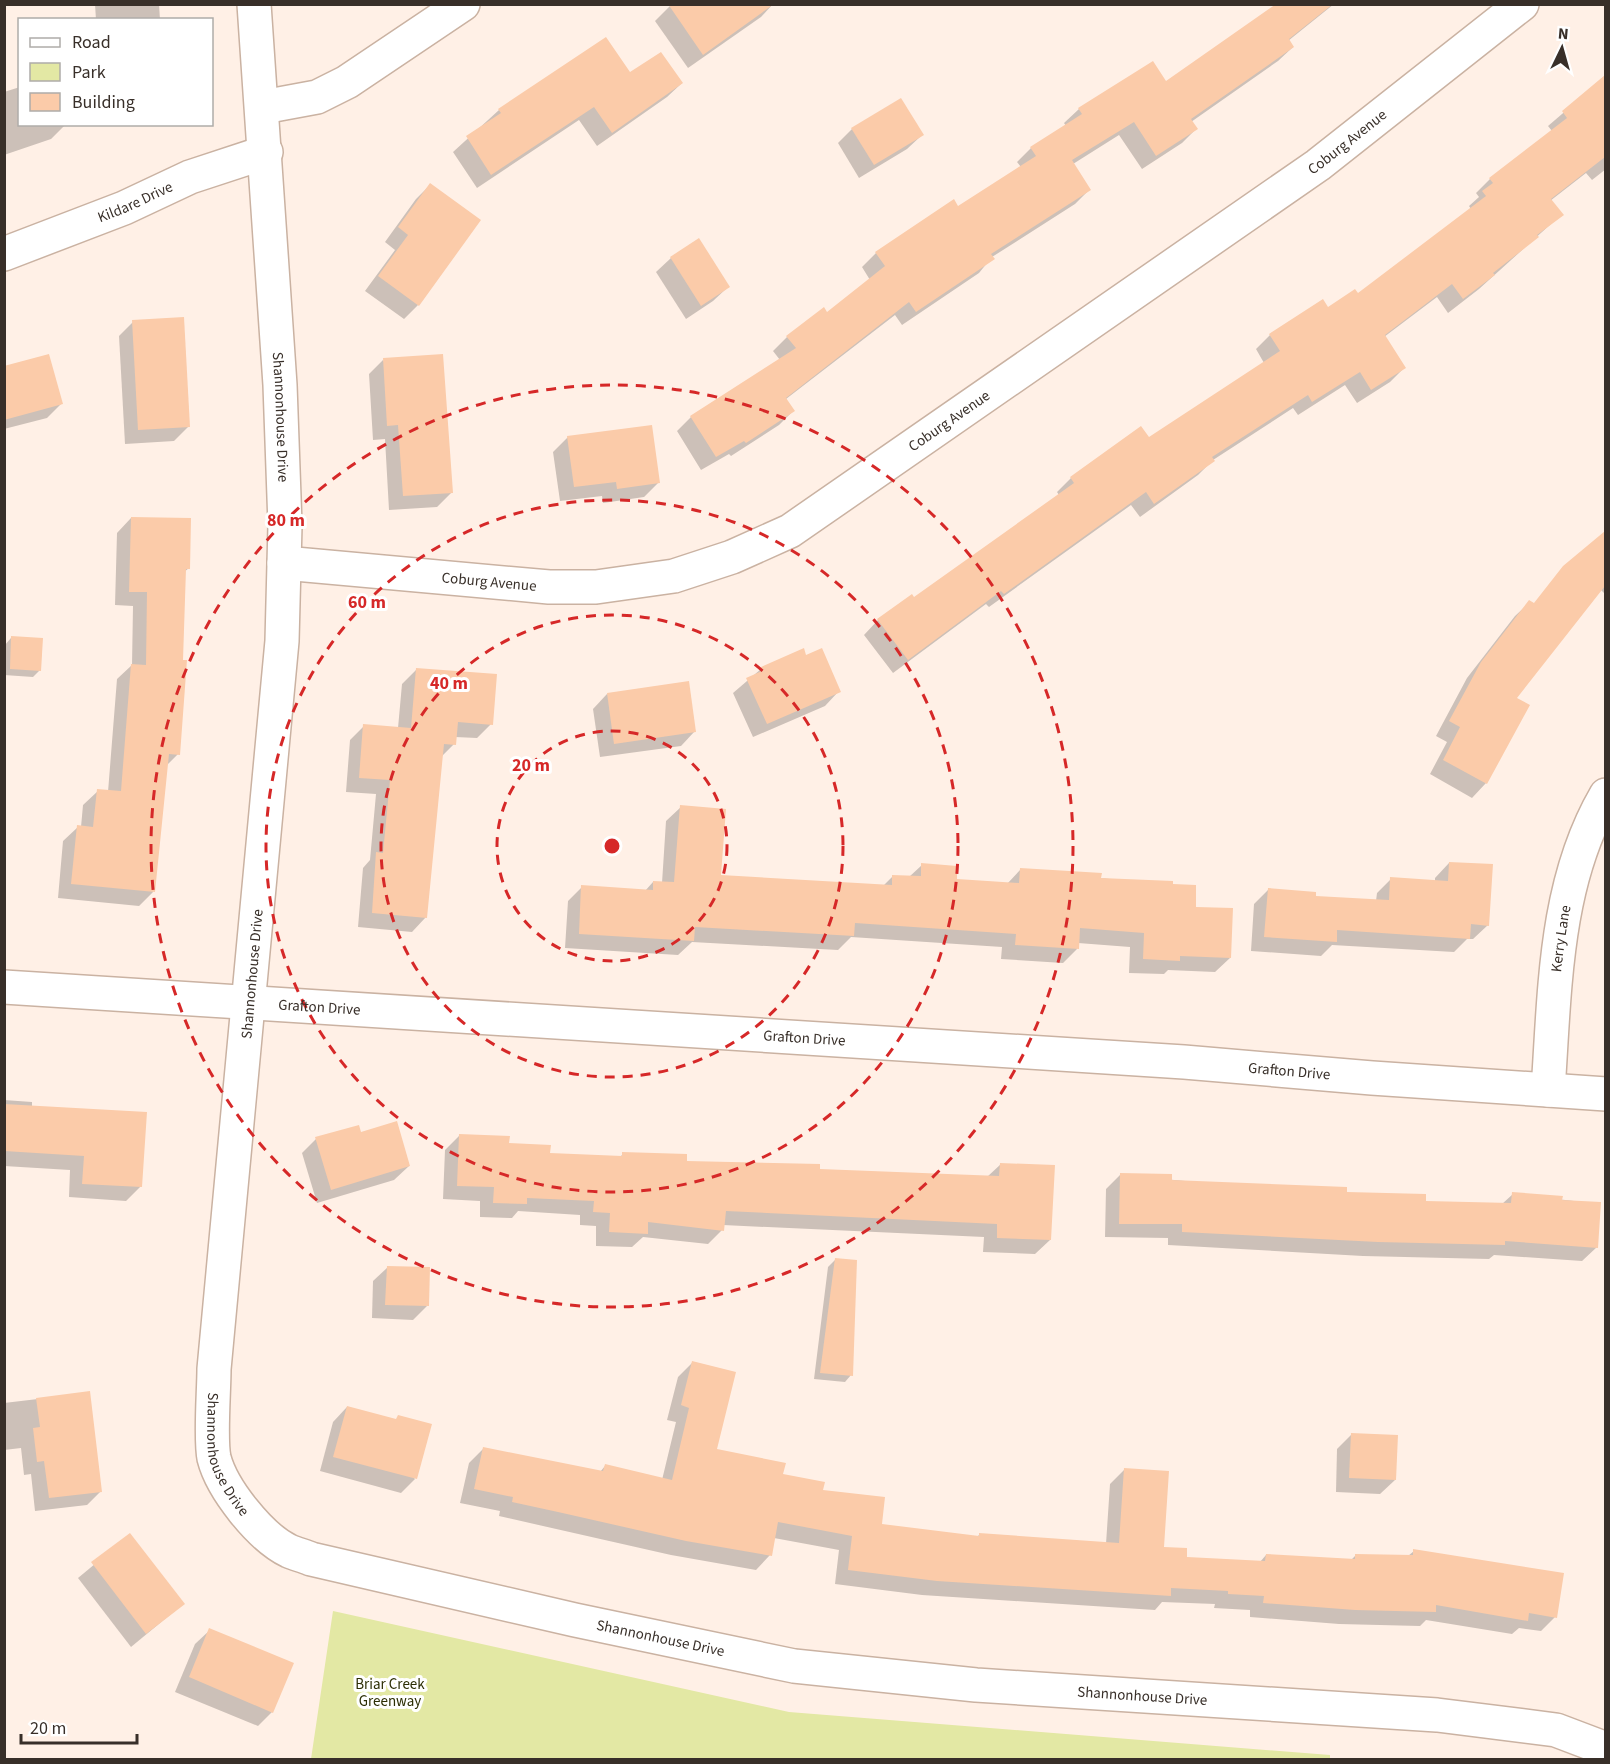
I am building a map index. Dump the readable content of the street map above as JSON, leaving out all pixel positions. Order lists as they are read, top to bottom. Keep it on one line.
{"streets":{"street":["Coburg Avenue","Kildare Drive","Shannonhouse Drive","Kerry Lane","Grafton Drive"]},"crossings":[["Coburg Avenue","Shannonhouse Drive"],["Kildare Drive","Shannonhouse Drive"],["Shannonhouse Drive","Grafton Drive"],["Kerry Lane","Grafton Drive"]],"parks":["Briar Creek Greenway"],"legend":["Road","Park","Building"],"scale_bar":"20 m","north":"top","rings":["80 m","60 m","40 m","20 m"]}
